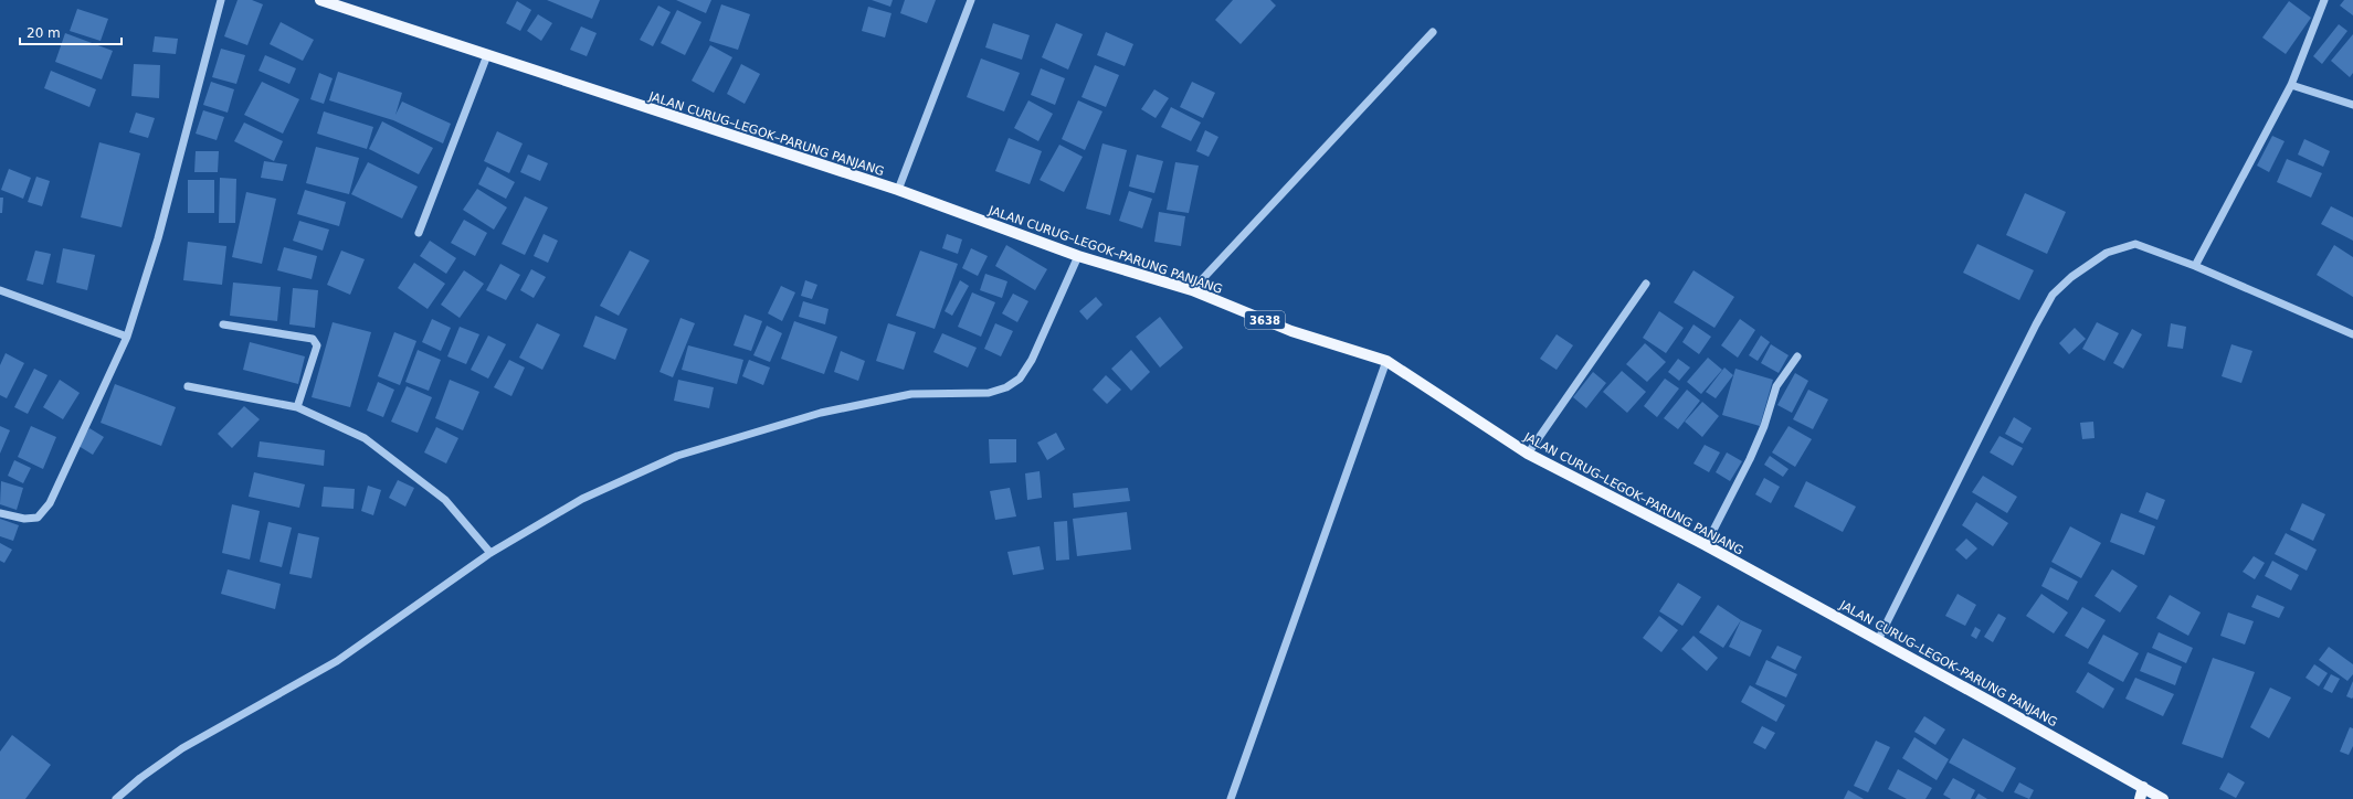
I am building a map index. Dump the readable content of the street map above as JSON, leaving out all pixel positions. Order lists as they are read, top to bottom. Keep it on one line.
{"streets":{"main road":["JALAN CURUG–LEGOK–PARUNG PANJANG","3638"]},"scale_bar":"20 m"}
